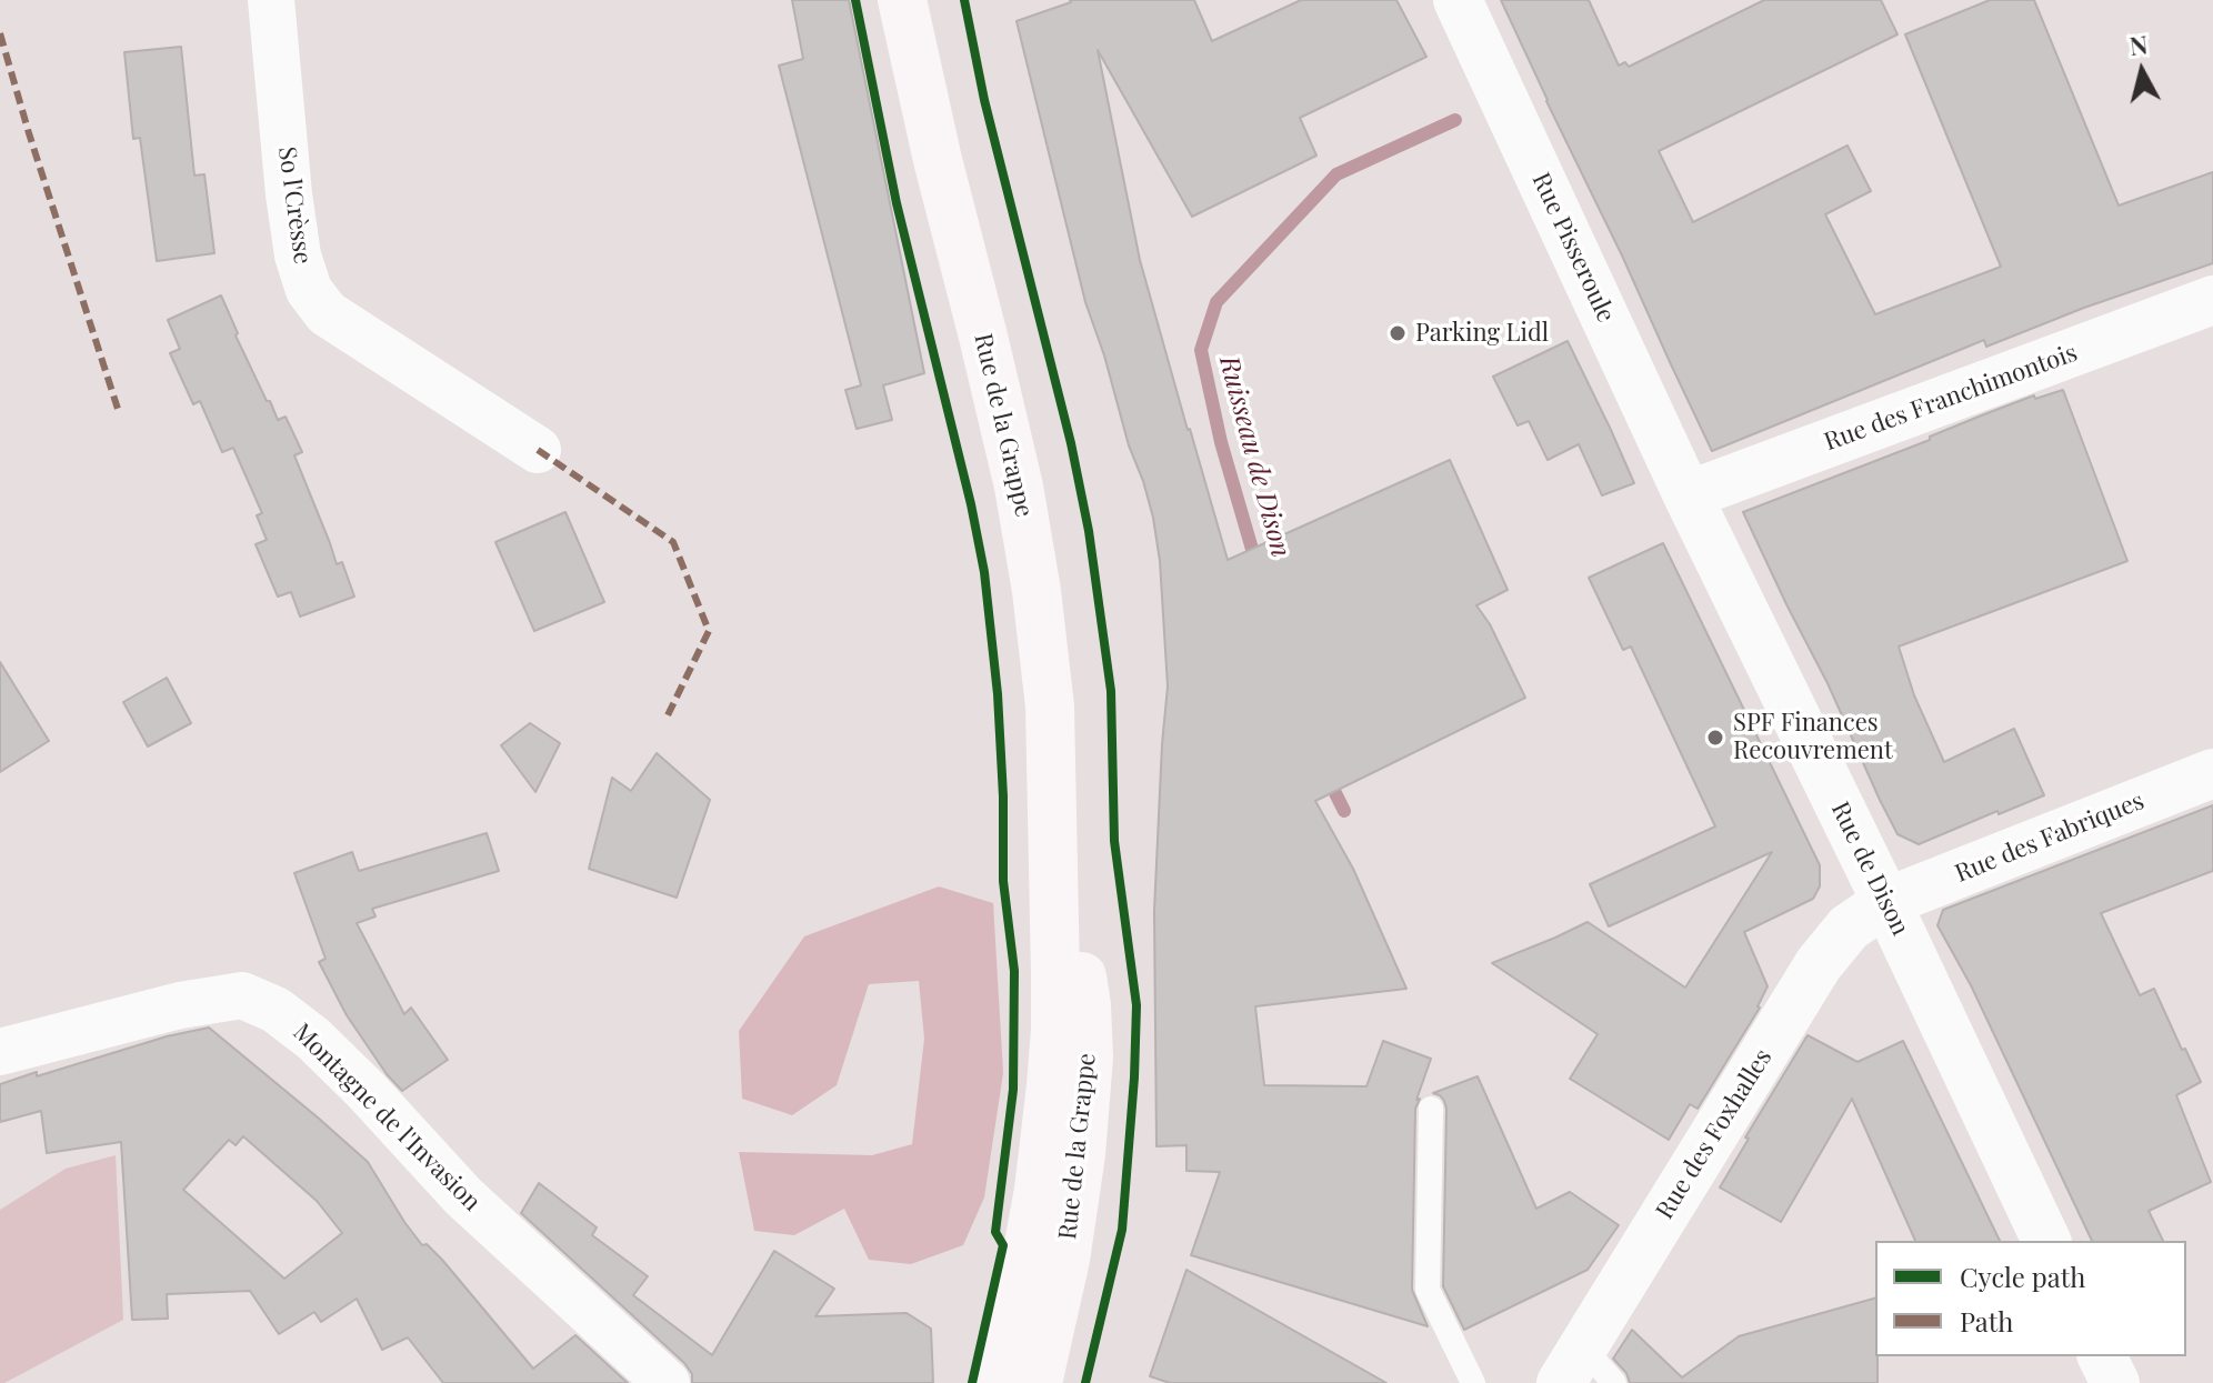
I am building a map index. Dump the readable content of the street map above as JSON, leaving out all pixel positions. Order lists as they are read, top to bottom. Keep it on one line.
{"streets":{"main road":["Rue de la Grappe"],"street":["So l'Crèsse","Rue Pisseroule","Rue des Franchimontois","Rue des Fabriques","Rue de Dison","Montagne de l'Invasion","Rue des Foxhalles"]},"crossings":[["Rue Pisseroule","Rue des Franchimontois"],["Rue Pisseroule","Rue de Dison"],["Rue des Franchimontois","Rue de Dison"],["Rue des Fabriques","Rue de Dison"],["Rue des Fabriques","Rue des Foxhalles"],["Rue de Dison","Rue des Foxhalles"]],"water":["Ruisseau de Dison"],"places":["Parking Lidl","SPF Finances Recouvrement"],"legend":["Cycle path","Path"],"north":"top"}
